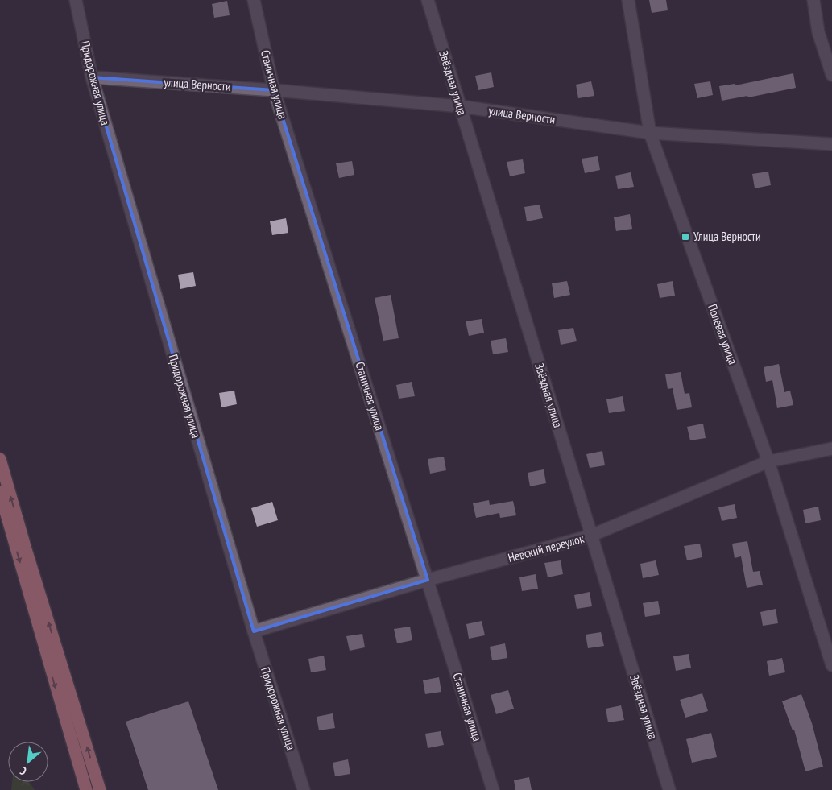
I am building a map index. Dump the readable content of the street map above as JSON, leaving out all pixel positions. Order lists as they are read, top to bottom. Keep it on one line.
{"streets":{"street":["Придорожная улица","Звёздная улица","улица Верности","Станичная улица","Полевая улица","Невский переулок"]},"crossings":[["Придорожная улица","улица Верности"],["Придорожная улица","Невский переулок"],["Звёздная улица","улица Верности"],["Звёздная улица","Невский переулок"],["улица Верности","Станичная улица"],["улица Верности","Полевая улица"],["Станичная улица","Невский переулок"],["Полевая улица","Невский переулок"]],"places":{"transit":["Улица Верности"]},"north":"bottom left"}
